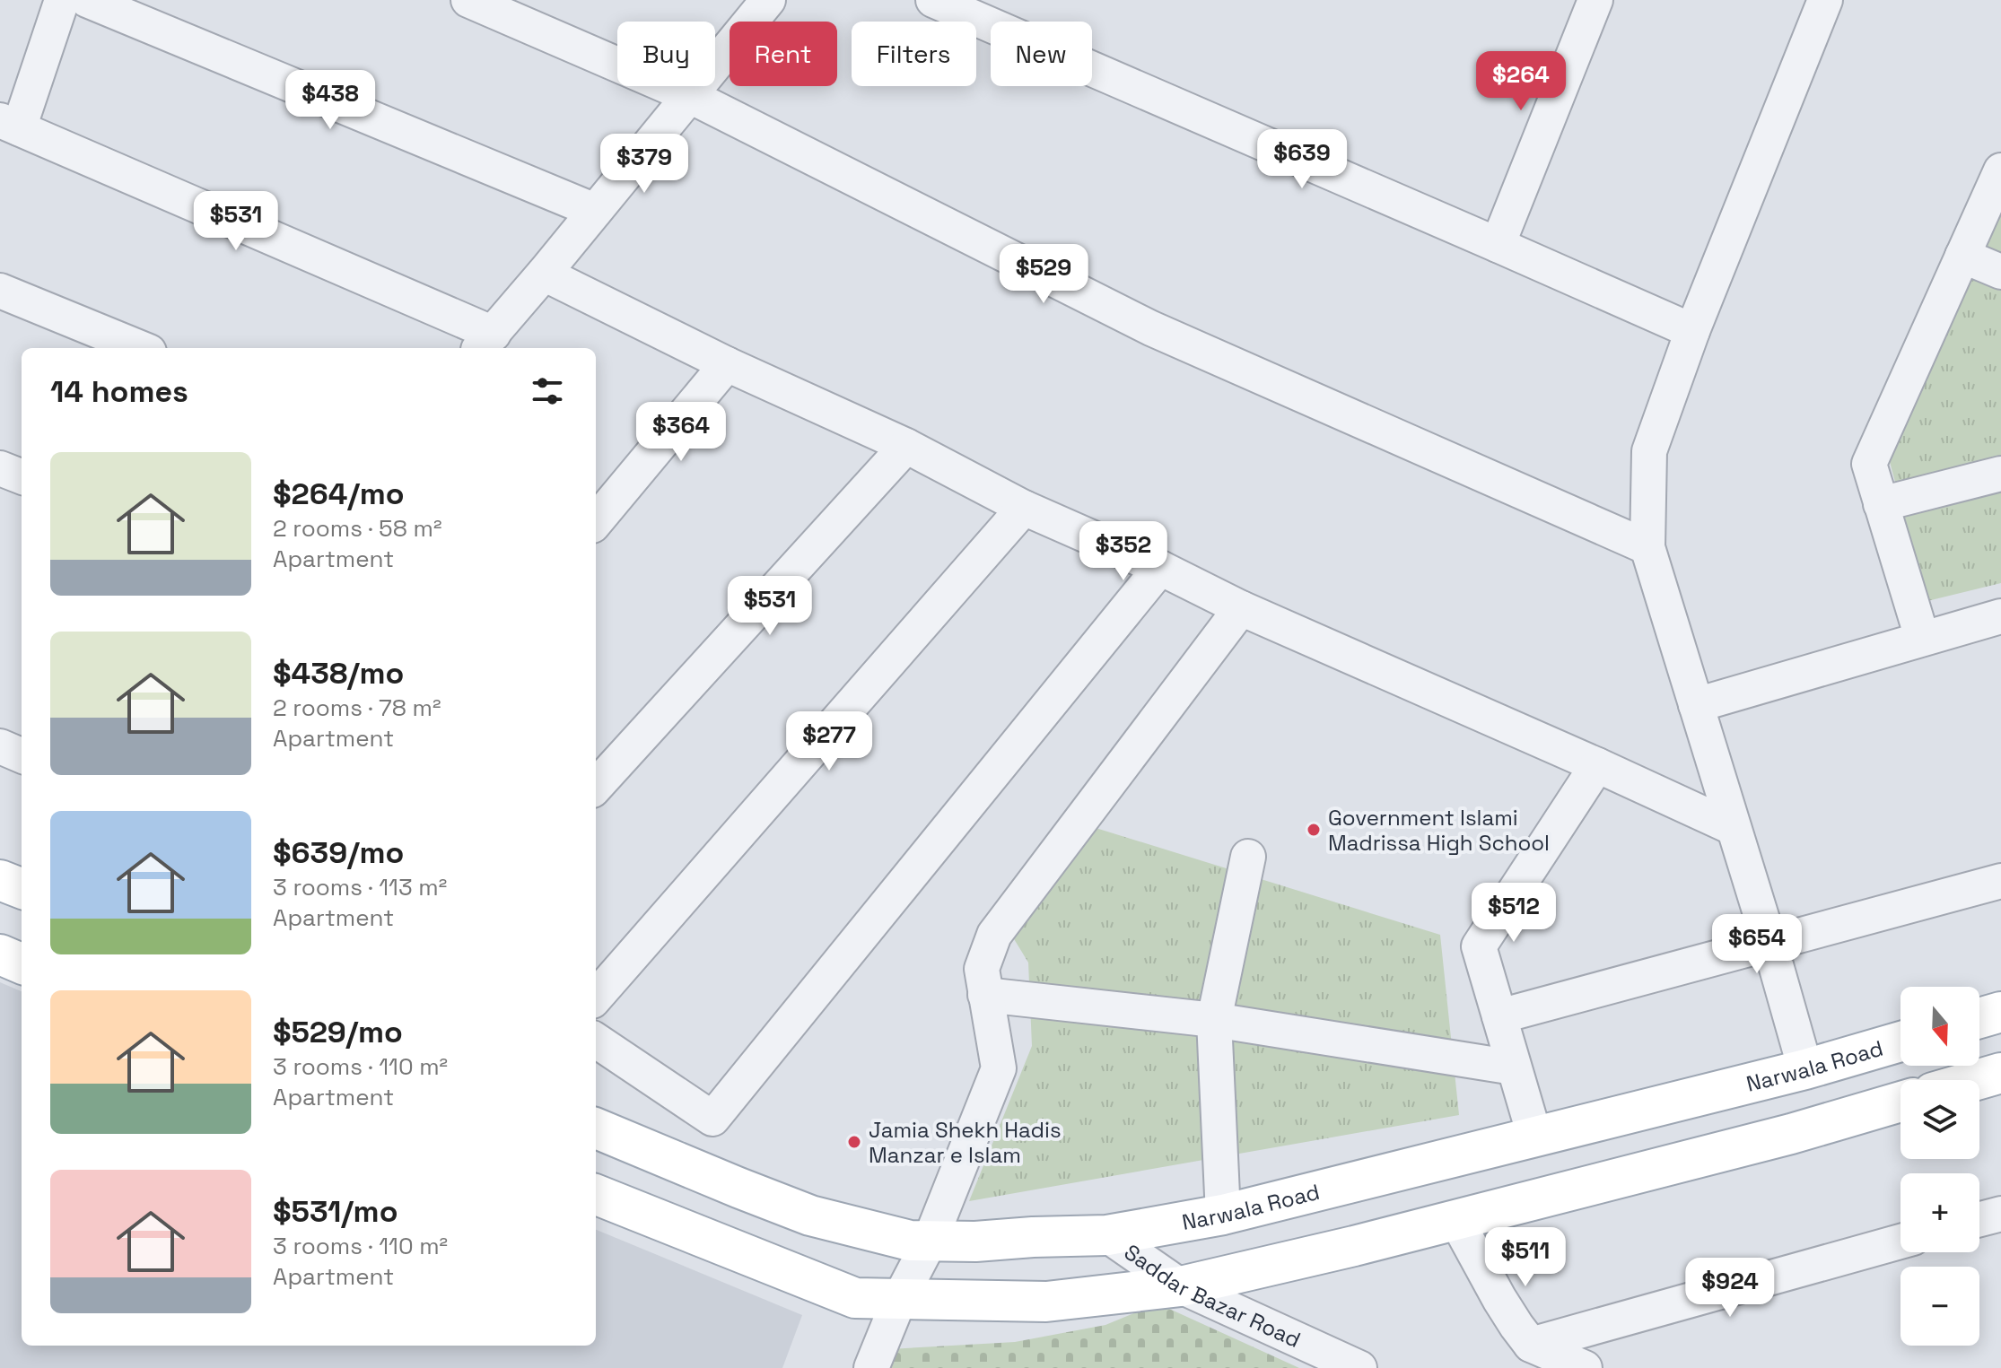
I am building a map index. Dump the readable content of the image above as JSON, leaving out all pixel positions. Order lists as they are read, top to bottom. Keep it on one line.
{"streets":{"main road":["Narwala Road"],"street":["Saddar Bazar Road"]},"crossings":[["Narwala Road","Saddar Bazar Road"]],"places":["Government Islami Madrissa High School","Jamia Shekh Hadis Manzar e Islam"],"north":"bottom","page":{"chip":["Buy","Rent","Filters","New"],"price":["$264","$438","$639","$379","$531","$529","$364","$352","$531","$277","$512","$654","$511","$924"],"heading":"14 homes","list":[{"name":"$264/mo","note":"2 rooms · 58 m² · Apartment"},{"name":"$438/mo","note":"2 rooms · 78 m² · Apartment"},{"name":"$639/mo","note":"3 rooms · 113 m² · Apartment"},{"name":"$529/mo","note":"3 rooms · 110 m² · Apartment"},{"name":"$531/mo","note":"3 rooms · 110 m² · Apartment"}],"map_buttons":["+","−"]}}
